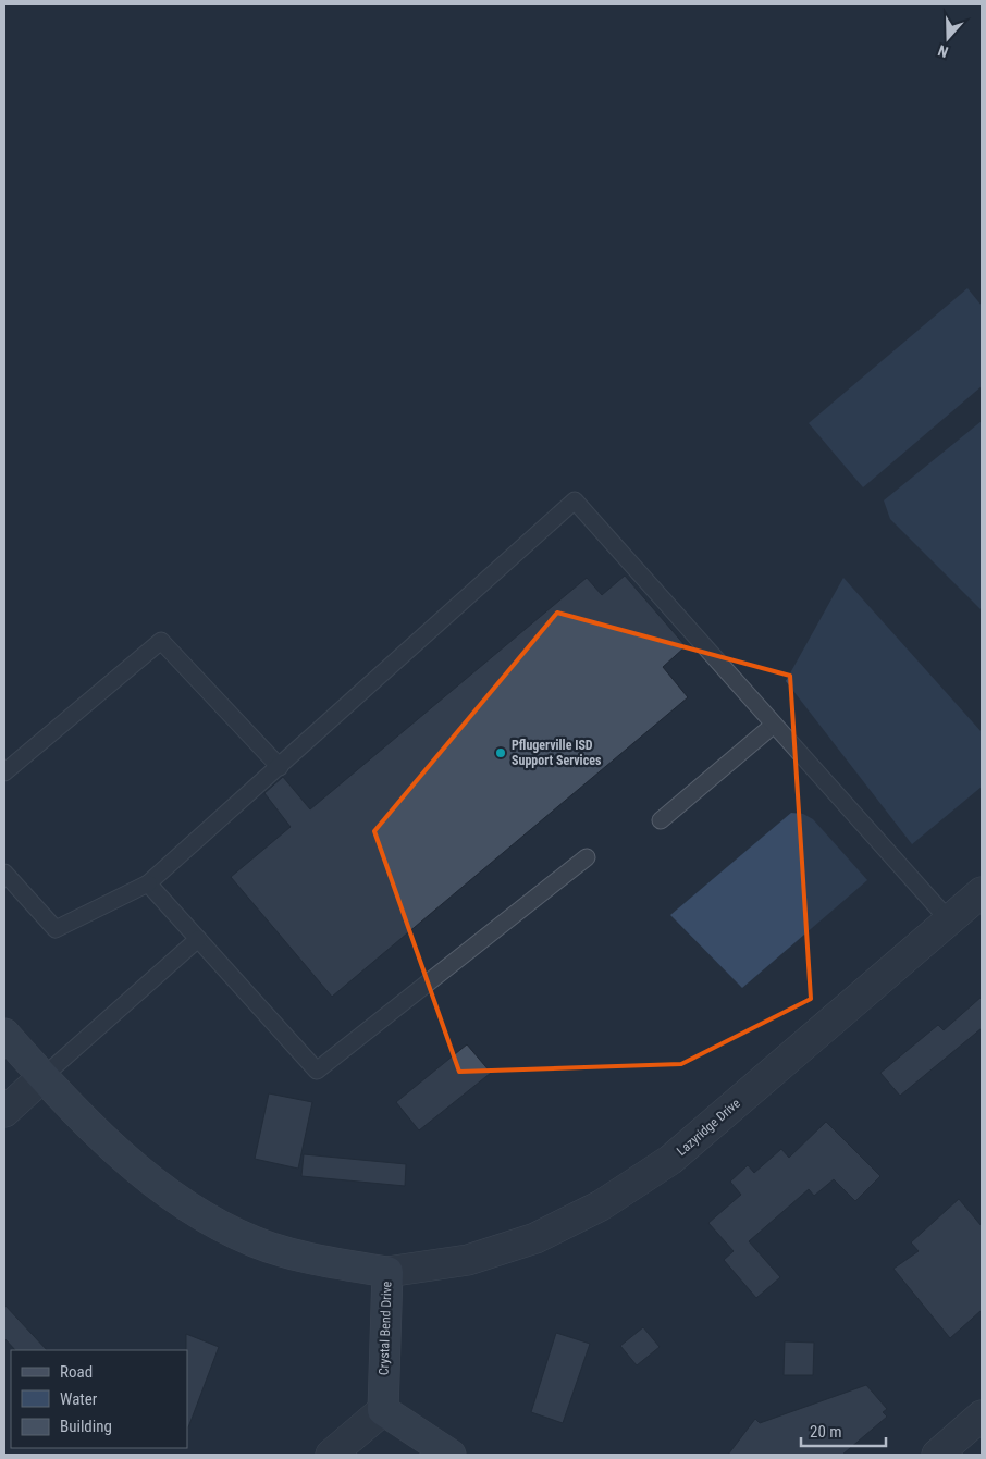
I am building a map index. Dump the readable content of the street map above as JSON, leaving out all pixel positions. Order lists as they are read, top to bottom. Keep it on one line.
{"streets":{"street":["Lazyridge Drive","Crystal Bend Drive"]},"crossings":[["Lazyridge Drive","Crystal Bend Drive"]],"places":["Pflugerville ISD Support Services"],"legend":["Road","Water","Building"],"scale_bar":"20 m","north":"bottom"}
